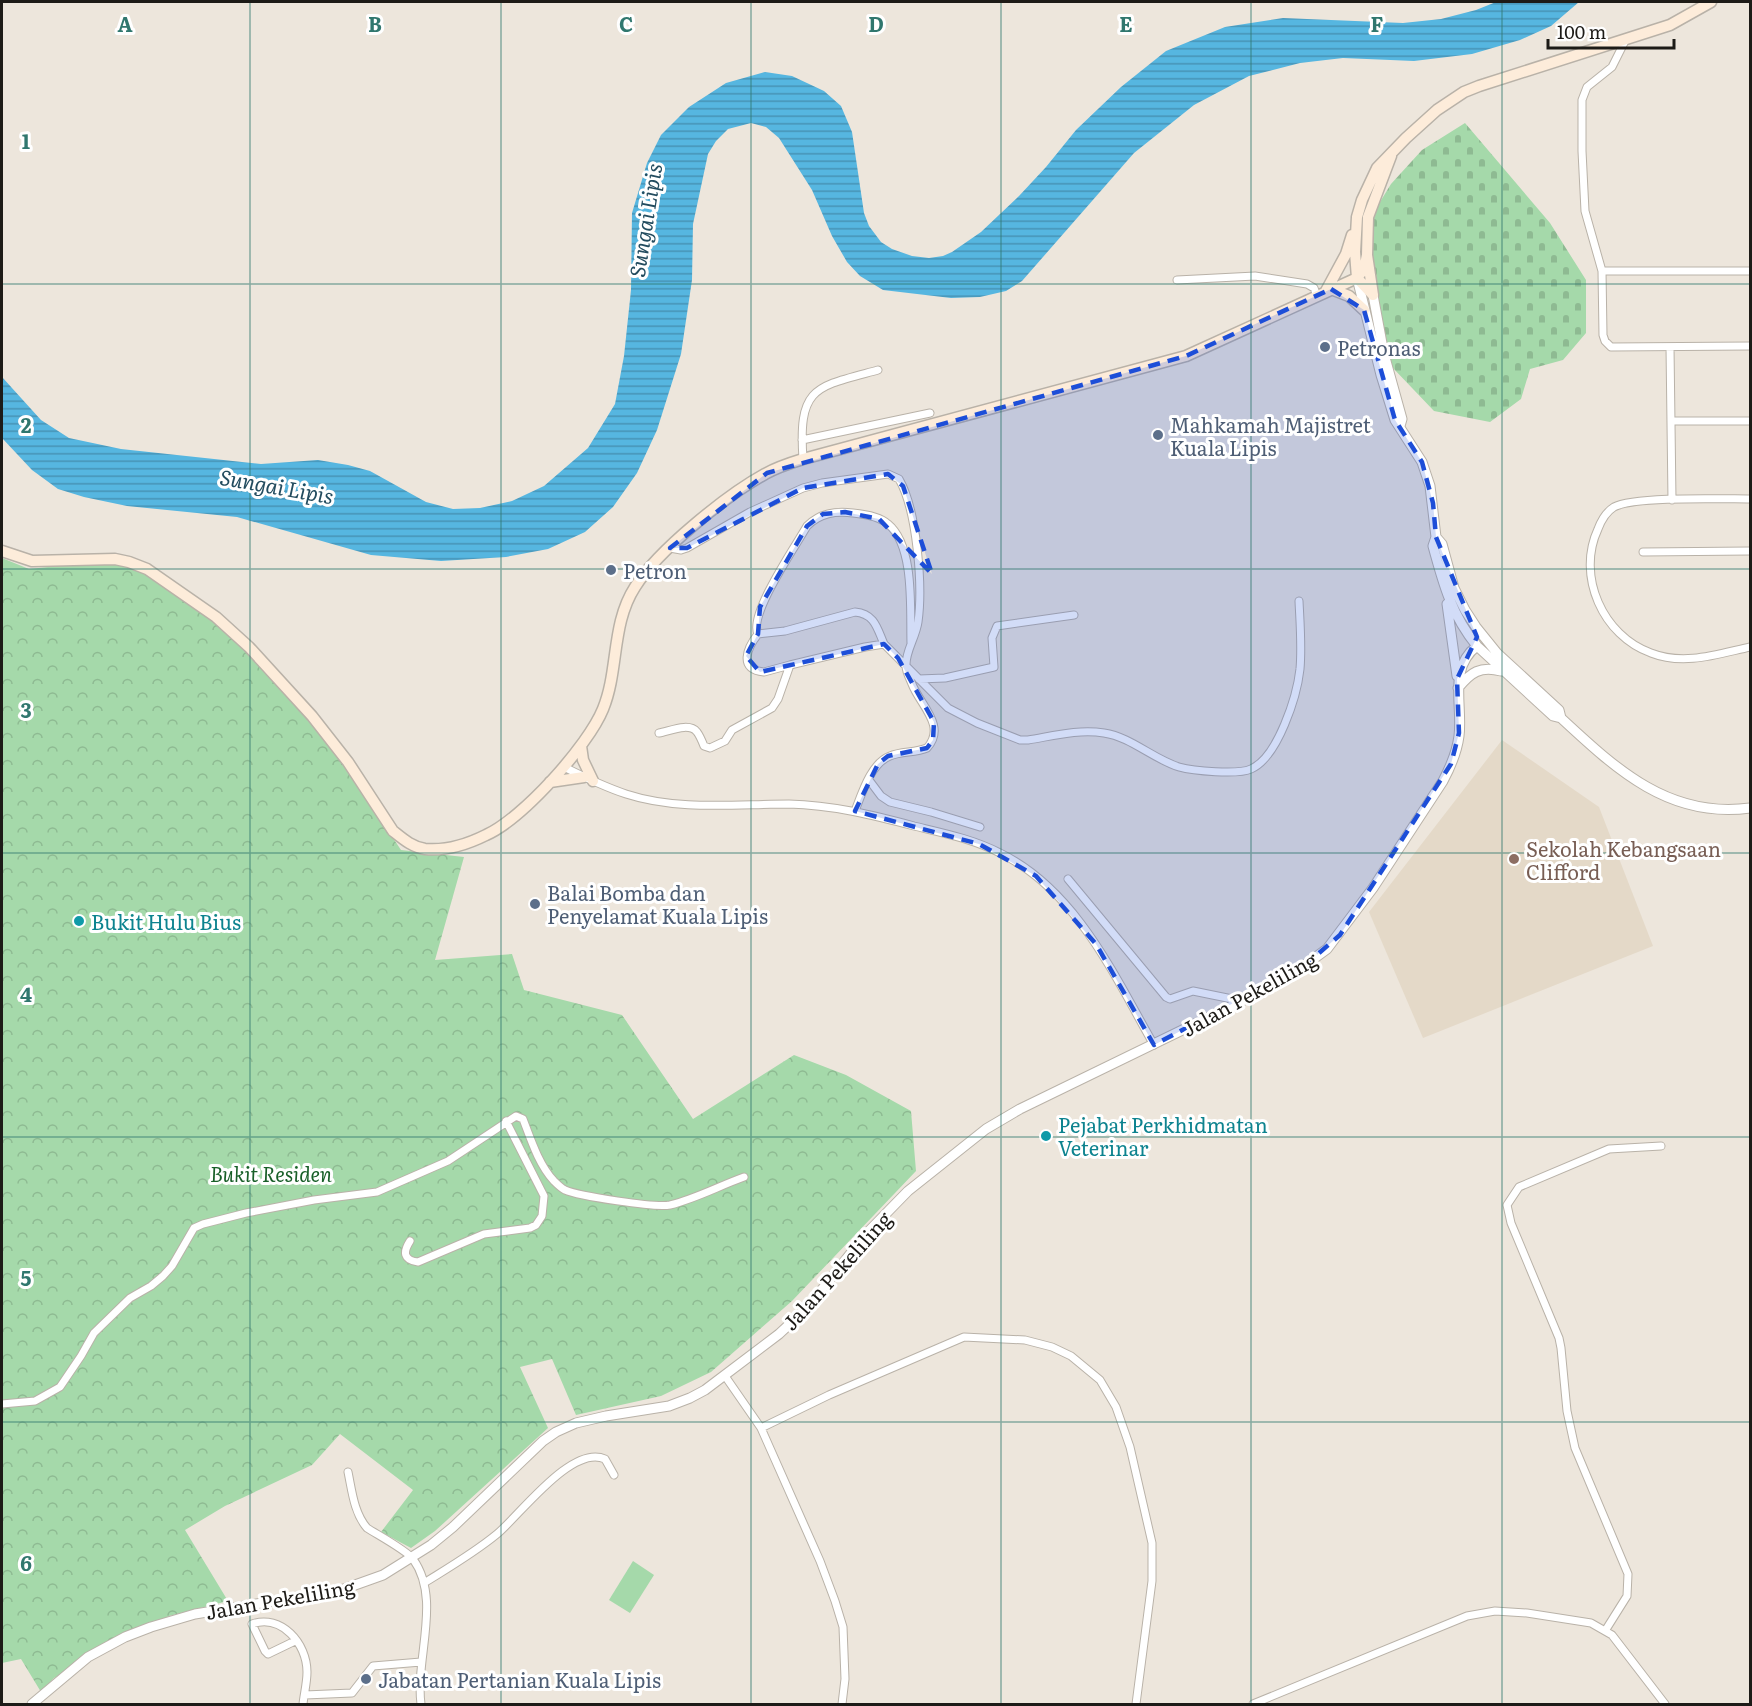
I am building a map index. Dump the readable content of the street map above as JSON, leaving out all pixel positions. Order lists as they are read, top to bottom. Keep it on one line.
{"streets":{"street":["Jalan Pekeliling"]},"water":["Sungai Lipis"],"parks":["Bukit Residen"],"places":["Petronas","Mahkamah Majistret Kuala Lipis","Petron","Sekolah Kebangsaan Clifford","Balai Bomba dan Penyelamat Kuala Lipis","Bukit Hulu Bius","Pejabat Perkhidmatan Veterinar","Jabatan Pertanian Kuala Lipis"],"scale_bar":"100 m","grid":{"columns":["A","B","C","D","E","F"],"rows":["1","2","3","4","5","6"]}}
